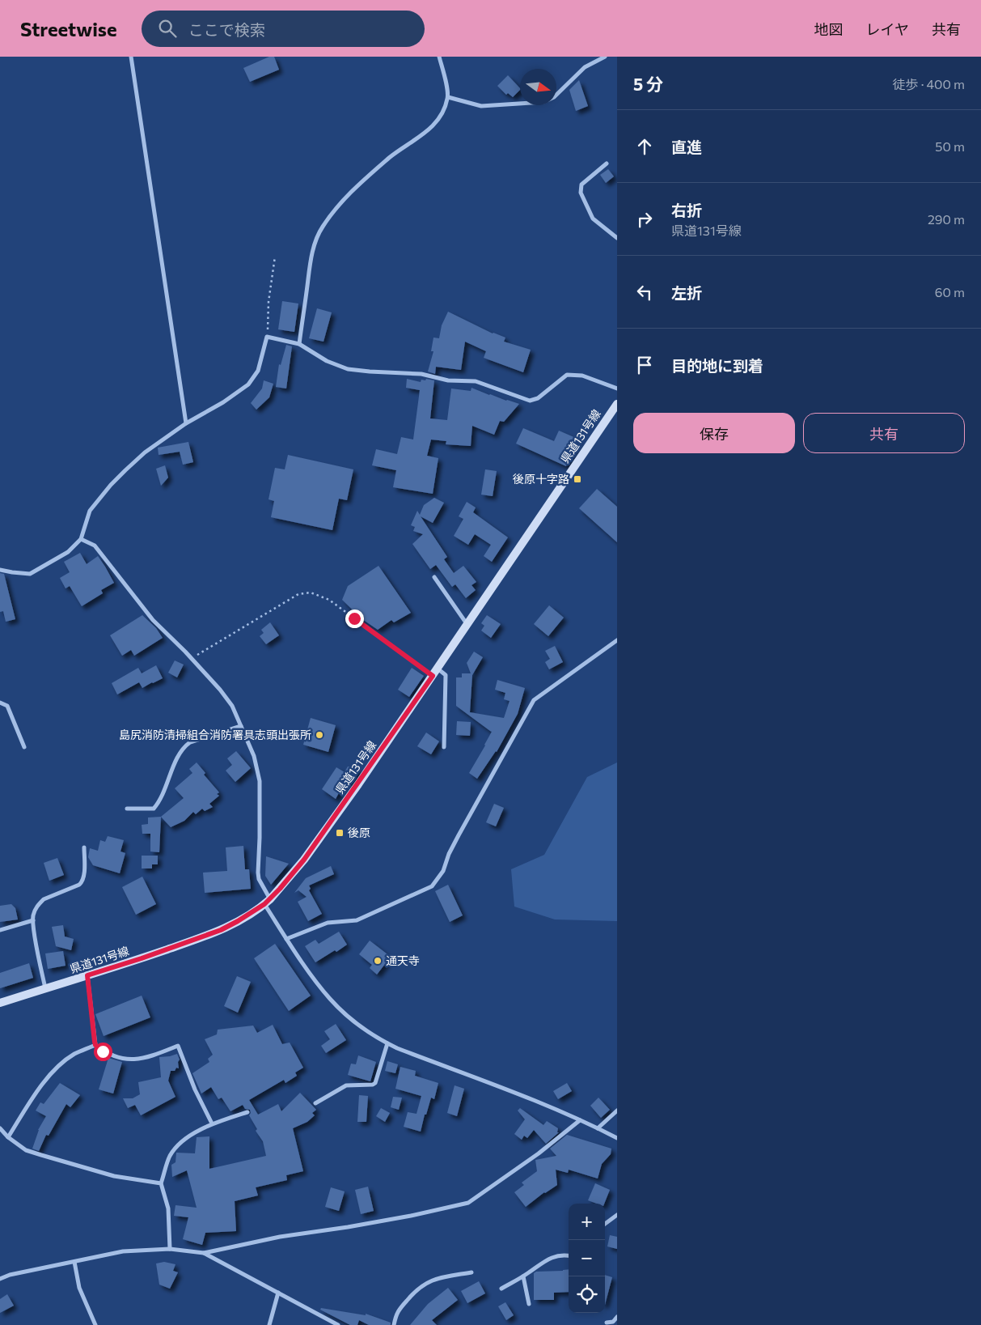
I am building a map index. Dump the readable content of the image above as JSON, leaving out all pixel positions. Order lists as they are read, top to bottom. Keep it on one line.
{"streets":{"main road":["県道131号線"]},"places":{"transit":["後原十字路","後原"],"other":["島尻消防清掃組合消防署具志頭出張所","通天寺"]},"north":"right","page":{"header":"Streetwise","search":"ここで検索","nav":["地図","レイヤ","共有"],"heading":["5 分","徒歩 · 400 m"],"list":[["直進","50 m"],["右折","県道131号線","290 m"],["左折","60 m"],"目的地に到着"],"buttons":["保存","共有"],"map_buttons":["+","−"]}}
